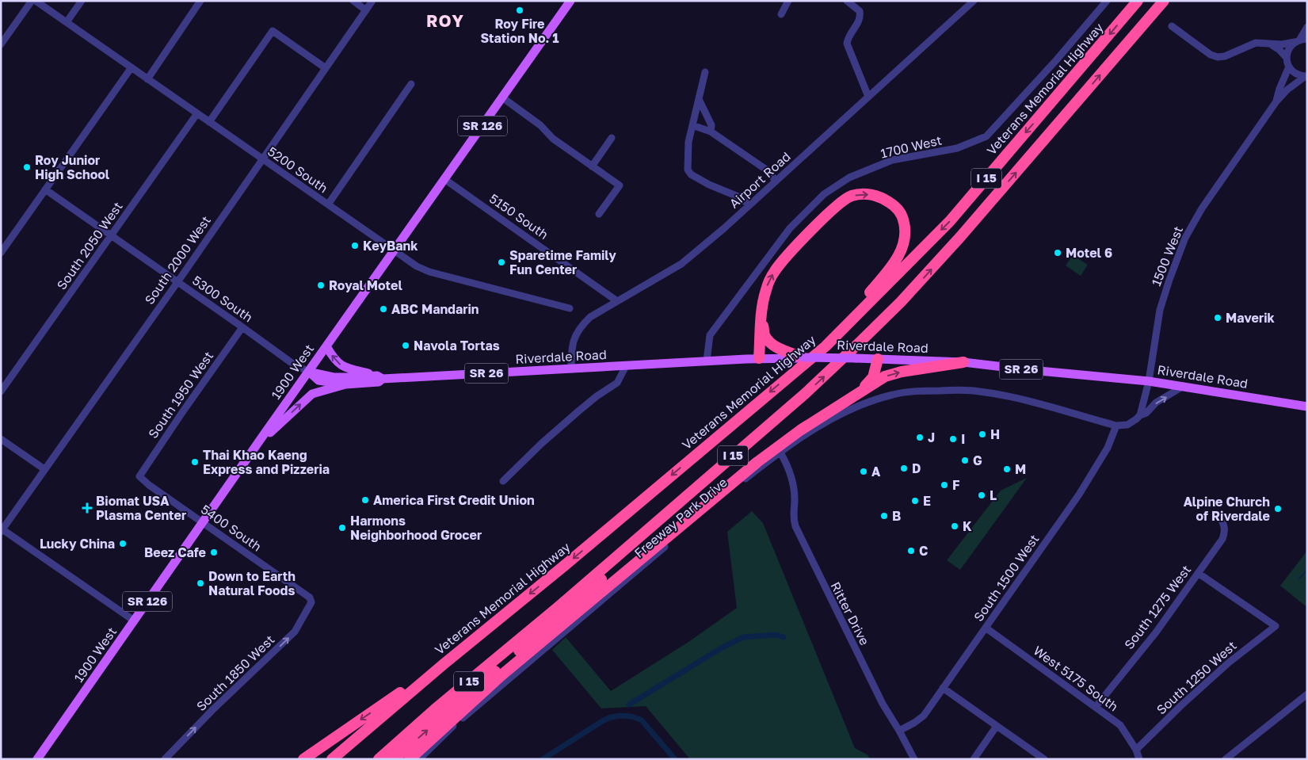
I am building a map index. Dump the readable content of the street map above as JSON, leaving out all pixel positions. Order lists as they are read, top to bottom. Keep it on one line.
{"streets":{"highway":["Veterans Memorial Highway","I 15"],"main road":["SR 126","Riverdale Road","SR 26","1900 West"],"street":["1700 West","5200 South","Airport Road","5150 South","South 2050 West","1500 West","South 2000 West","5300 South","South 1950 West","Freeway Park Drive","5400 South","South 1500 West","South 1275 West","Ritter Drive","South 1850 West","South 1250 West","West 5175 South"]},"crossings":[["1700 West","Riverdale Road"],["5200 South","South 2050 West"],["5200 South","South 2000 West"],["5200 South","1900 West"],["Airport Road","5150 South"],["Airport Road","Riverdale Road"],["5150 South","1900 West"],["South 2050 West","5300 South"],["1500 West","Riverdale Road"],["South 2000 West","5300 South"],["5300 South","Riverdale Road"],["5300 South","1900 West"],["5300 South","South 1950 West"],["Riverdale Road","1900 West"],["1900 West","5400 South"],["South 1950 West","5400 South"],["Freeway Park Drive","South 1500 West"],["Freeway Park Drive","Ritter Drive"],["5400 South","South 1850 West"],["South 1500 West","Ritter Drive"],["South 1500 West","West 5175 South"],["South 1275 West","South 1250 West"],["South 1275 West","West 5175 South"],["South 1250 West","West 5175 South"]],"one_way":["South 1850 West"],"districts":["ROY"],"places":{"other":["Roy Fire Station No. 1","Roy Junior High School","KeyBank","Motel 6","Sparetime Family Fun Center","Royal Motel","ABC Mandarin","Maverik","Navola Tortas","H","J","I","G","Thai Khao Kaeng Express and Pizzeria","D","M","A","F","L","America First Credit Union","E","Alpine Church of Riverdale","B","K","Harmons Neighborhood Grocer","Lucky China","C","Beez Cafe","Down to Earth Natural Foods"],"health":["Biomat USA Plasma Center"]}}
